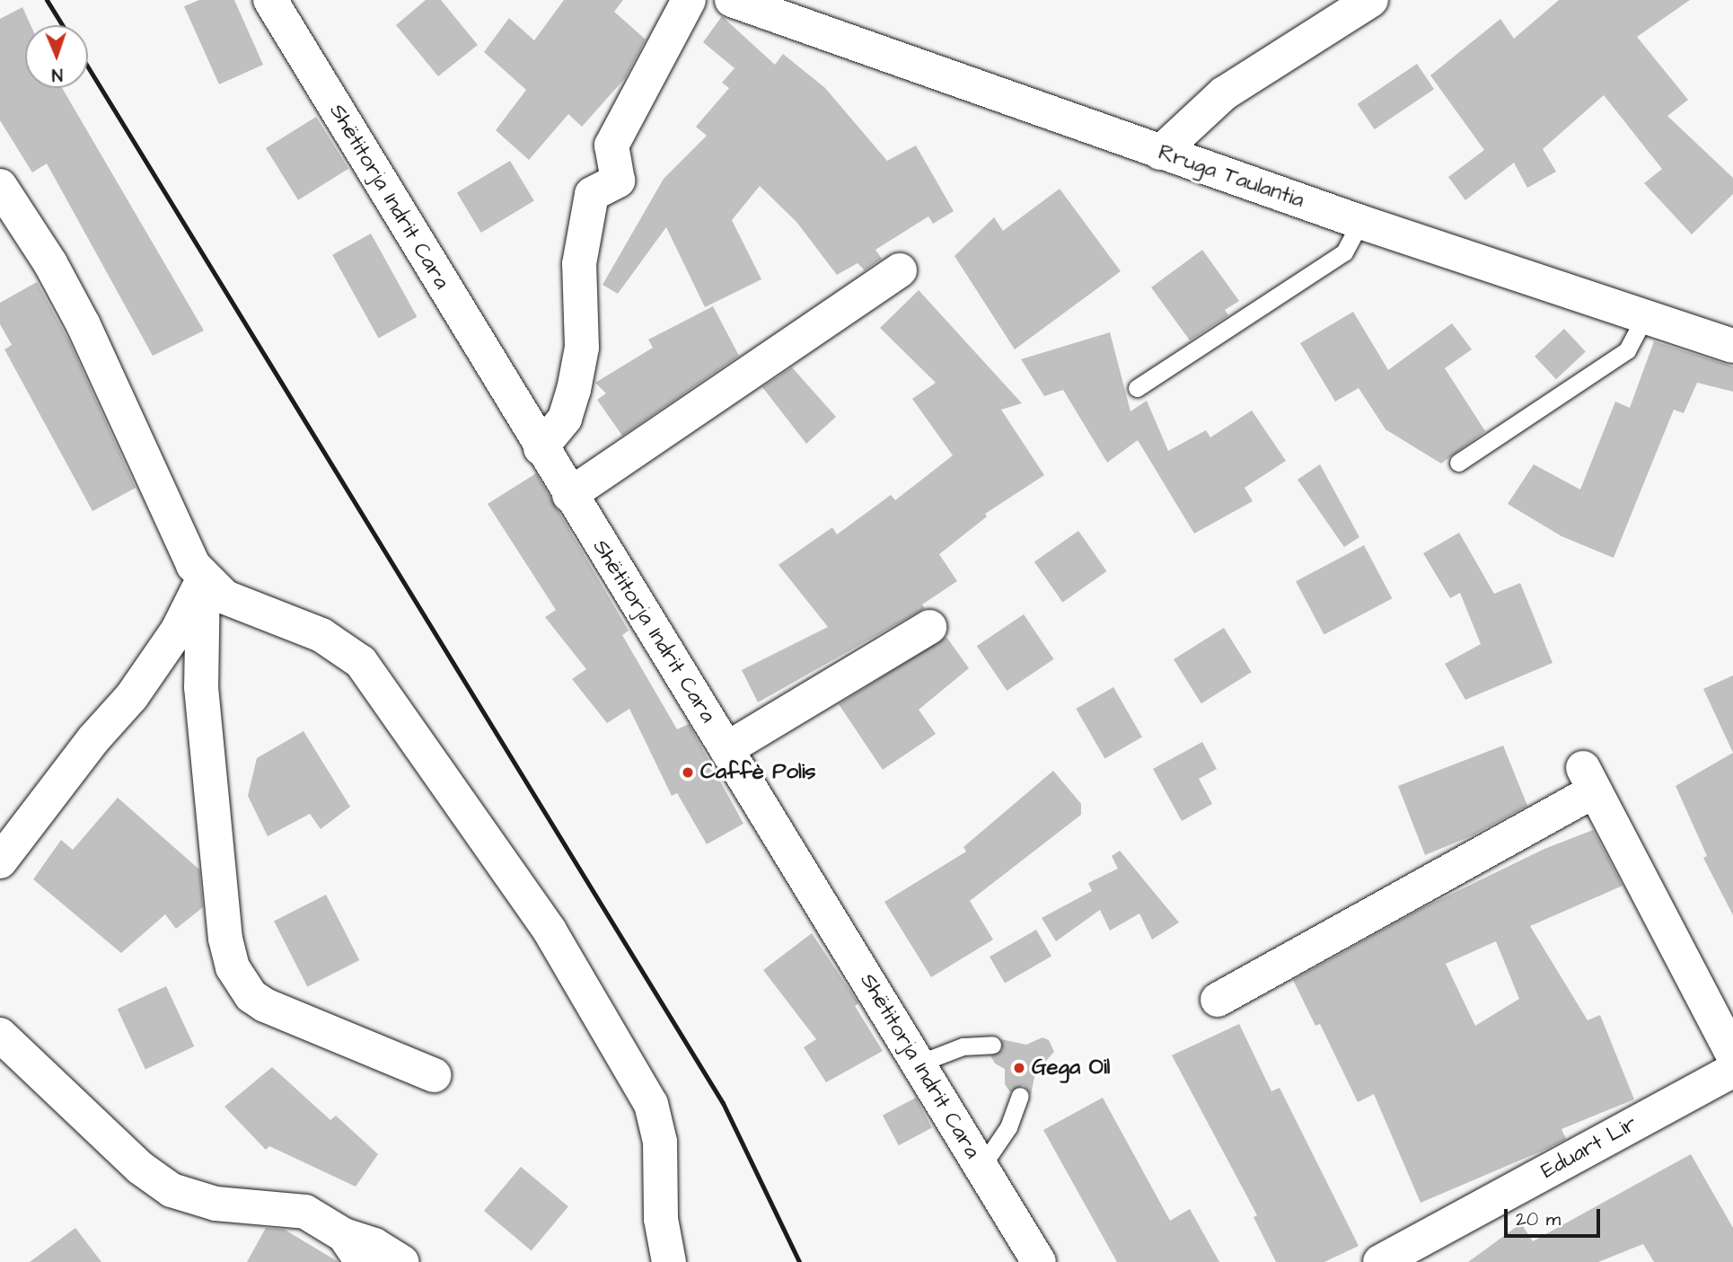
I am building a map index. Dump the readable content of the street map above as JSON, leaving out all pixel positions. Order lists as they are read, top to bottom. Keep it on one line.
{"streets":{"street":["Rruga Taulantia","Shëtitorja Indrit Cara","Eduart Lir"]},"places":["Caffè Polis","Gega Oil"],"scale_bar":"20 m","north":"bottom"}
